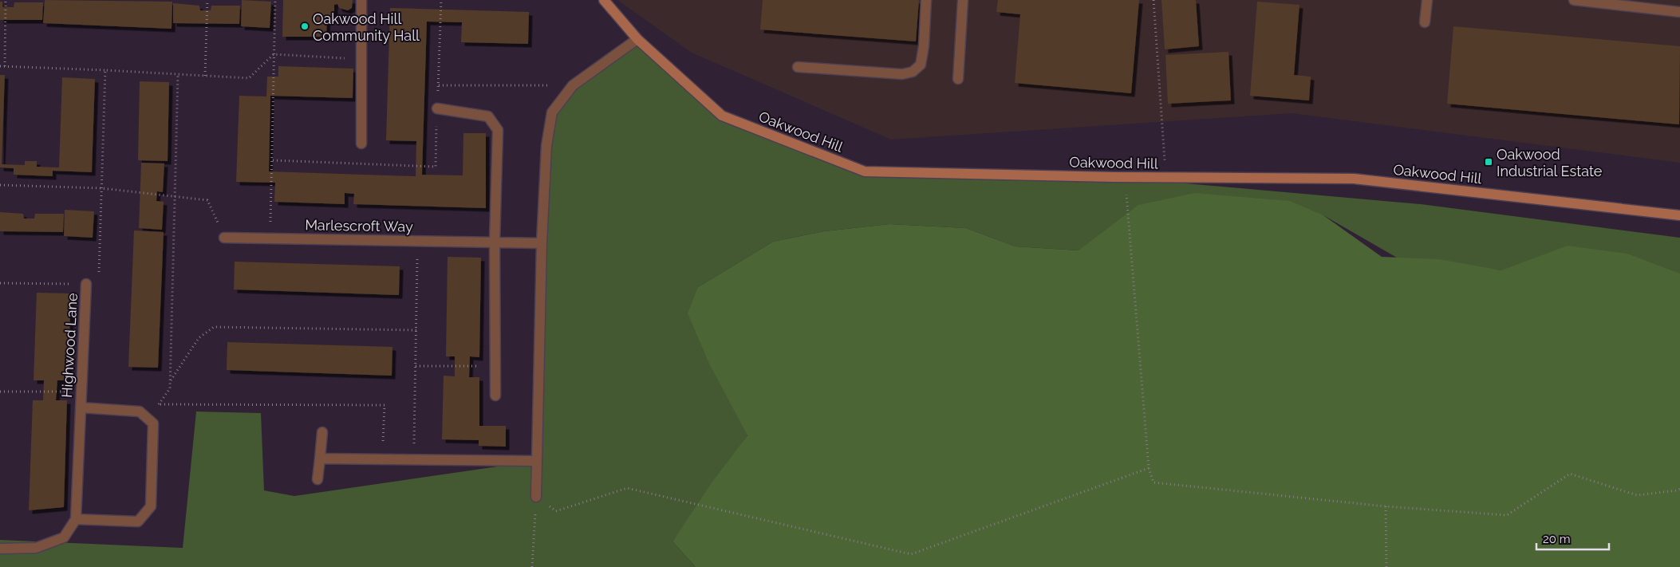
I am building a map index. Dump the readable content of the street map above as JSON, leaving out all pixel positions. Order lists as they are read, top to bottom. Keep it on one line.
{"streets":{"street":["Oakwood Hill","Marlescroft Way","Highwood Lane"]},"places":{"other":["Oakwood Hill Community Hall"],"transit":["Oakwood Industrial Estate"]},"scale_bar":"20 m"}
